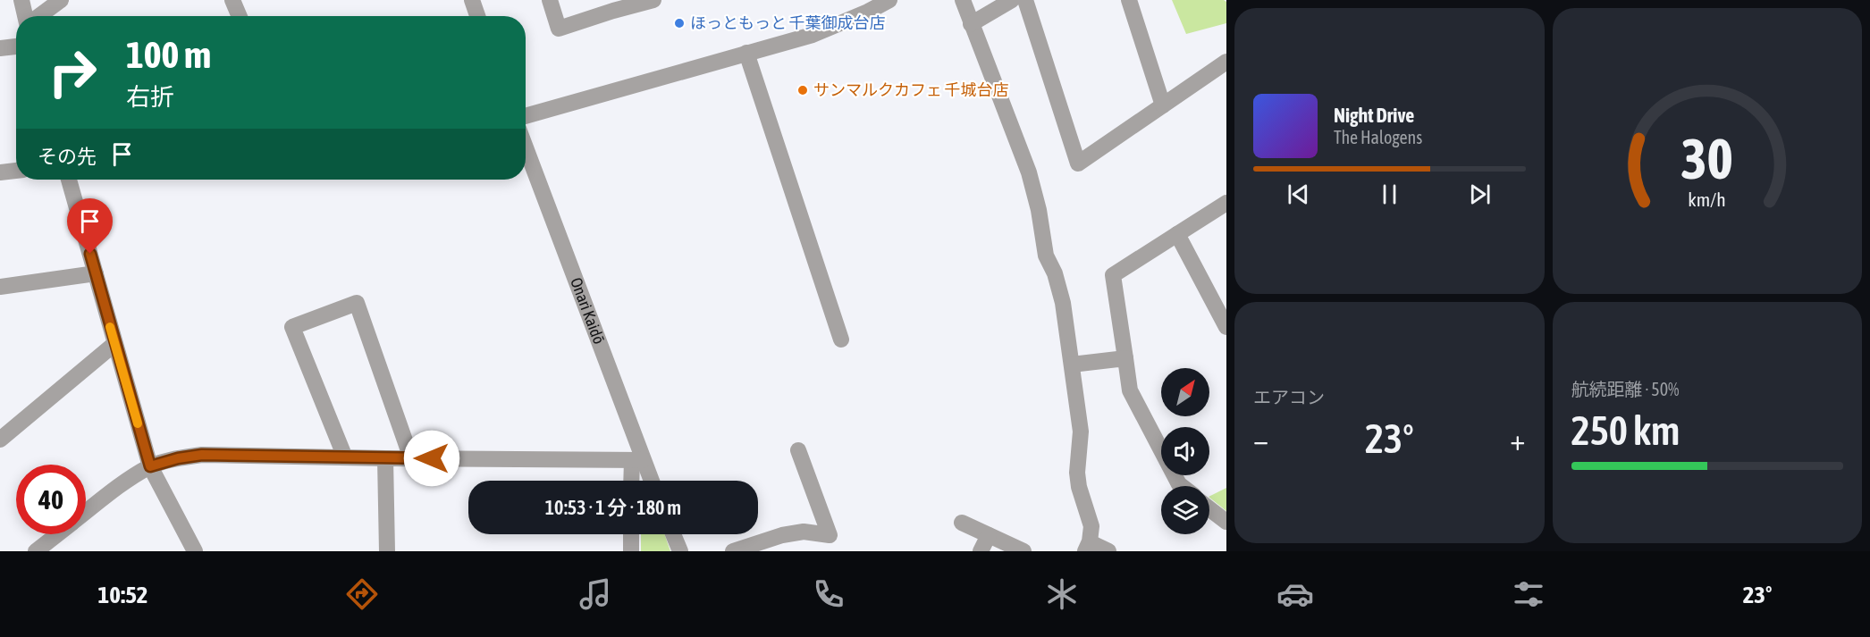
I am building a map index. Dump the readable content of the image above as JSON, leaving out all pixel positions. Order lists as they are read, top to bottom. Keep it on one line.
{"streets":{"street":["Onari Kaidō"]},"places":["ほっともっと 千葉御成台店","サンマルクカフェ 千城台店"],"north":"top right","page":{"turn":["100 m","右折"],"song":["Night Drive","The Halogens"],"then":"その先","tile":["エアコン",["航続距離 · 50%","250 km"]],"heat":["−","23°","+"],"limit":"40","trip":"10:53 · 1 分 · 180 m","tabs":["10:52","23°"],"gauge":["30","km/h"]}}
